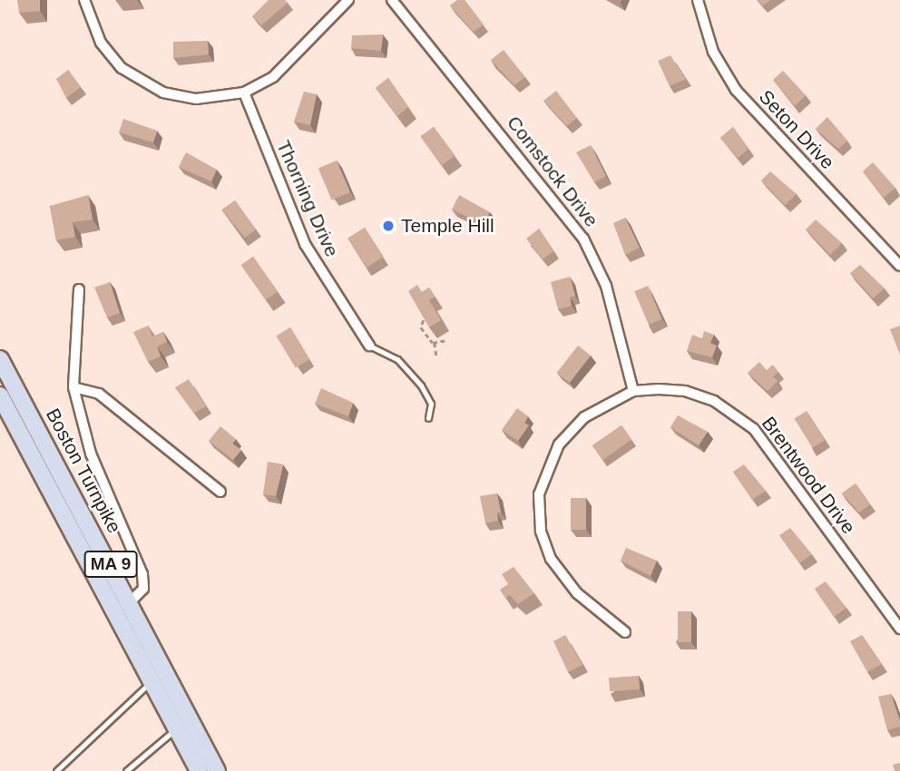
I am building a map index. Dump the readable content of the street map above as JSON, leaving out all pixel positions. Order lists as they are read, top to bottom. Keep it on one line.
{"streets":{"highway":["Boston Turnpike","MA 9"],"street":["Seton Drive","Comstock Drive","Thorning Drive","Brentwood Drive"]},"crossings":[["Comstock Drive","Brentwood Drive"]],"places":["Temple Hill"]}
